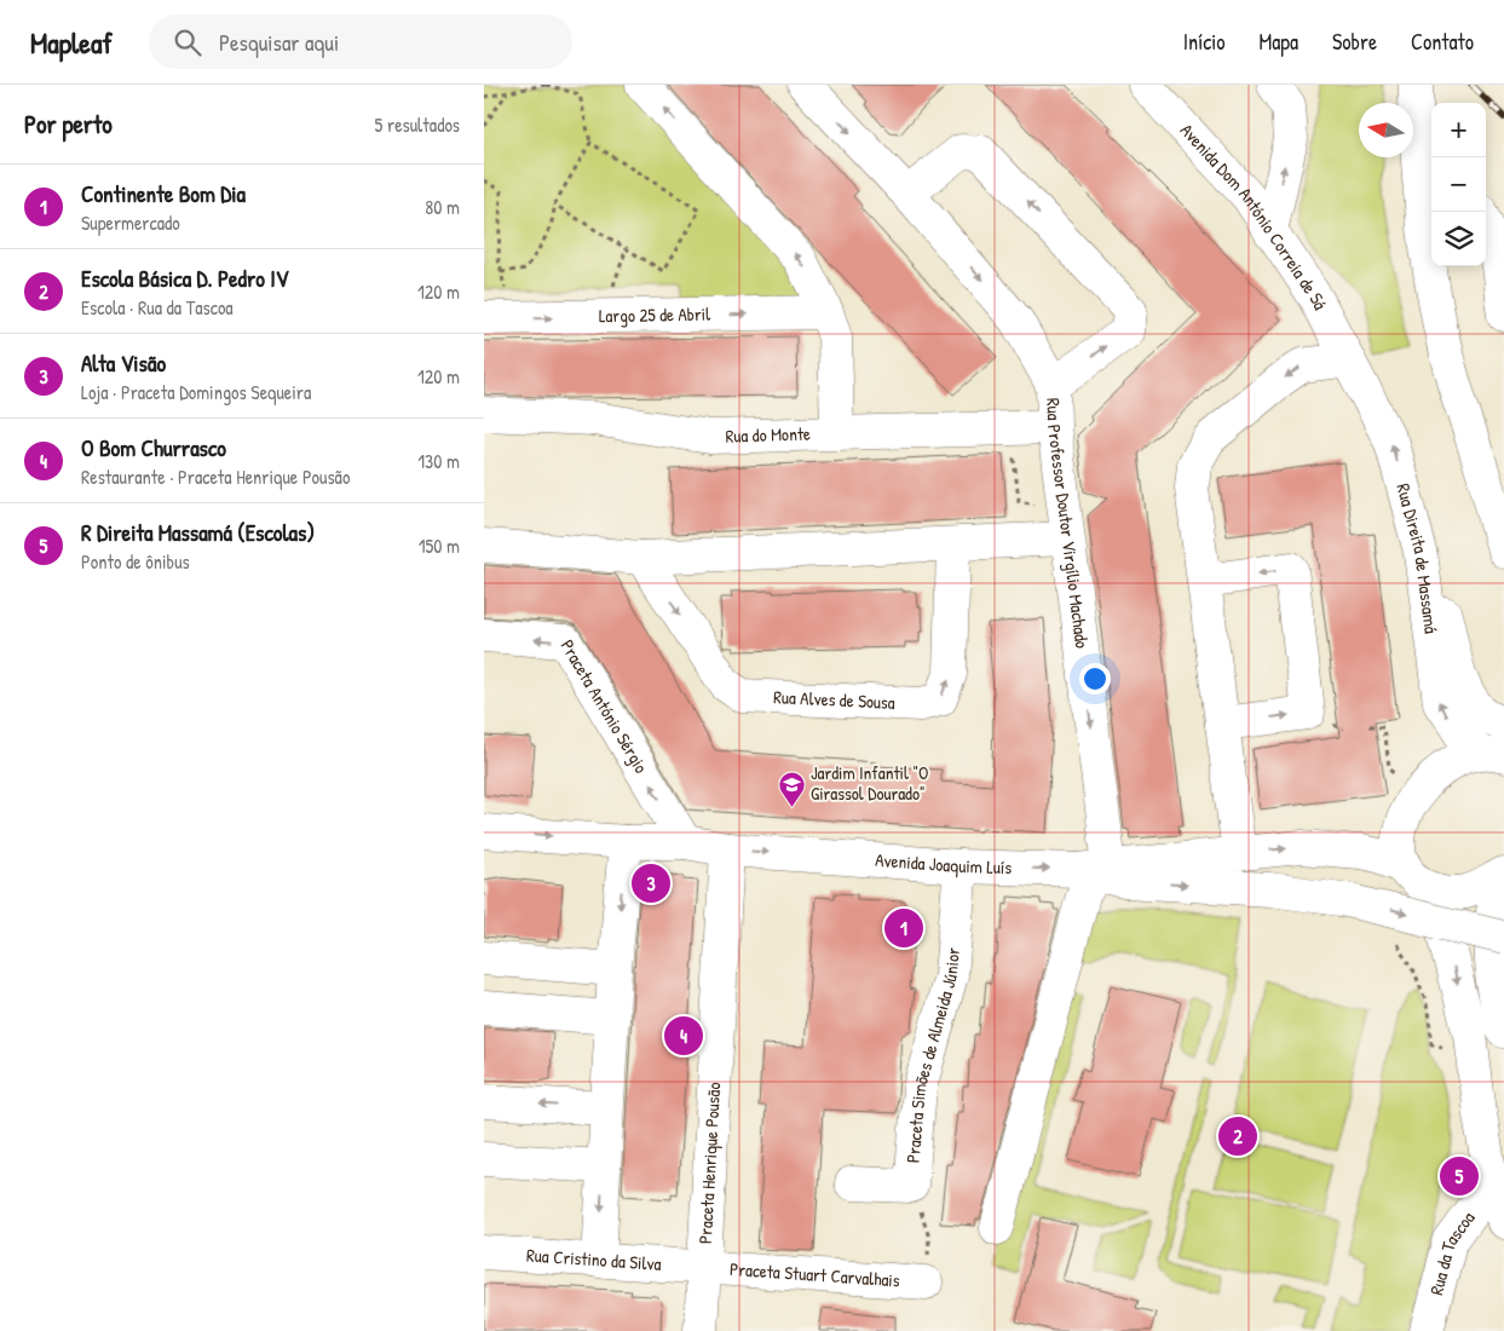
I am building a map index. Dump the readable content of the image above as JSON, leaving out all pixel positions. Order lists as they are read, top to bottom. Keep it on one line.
{"streets":{"street":["Avenida Dom António Correia de Sá","Largo 25 de Abril","Rua do Monte","Rua Professor Doutor Virgílio Machado","Rua Direita de Massamá","Rua Alves de Sousa","Praceta António Sérgio","Avenida Joaquim Luís","Praceta Simões de Almeida Júnior","Praceta Henrique Pousão","Rua da Tascoa","Rua Cristino da Silva","Praceta Stuart Carvalhais"]},"crossings":[["Avenida Dom António Correia de Sá","Rua Direita de Massamá"],["Rua do Monte","Rua Professor Doutor Virgílio Machado"],["Rua Professor Doutor Virgílio Machado","Avenida Joaquim Luís"],["Praceta António Sérgio","Avenida Joaquim Luís"],["Avenida Joaquim Luís","Praceta Simões de Almeida Júnior"],["Avenida Joaquim Luís","Praceta Henrique Pousão"],["Praceta Henrique Pousão","Rua Cristino da Silva"],["Praceta Henrique Pousão","Praceta Stuart Carvalhais"],["Rua Cristino da Silva","Praceta Stuart Carvalhais"]],"one_way":["Praceta António Sérgio"],"places":{"school or university":["Jardim Infantil \"O Girassol Dourado\""]},"north":"left","page":{"header":"Mapleaf","search":"Pesquisar aqui","nav":["Início","Mapa","Sobre","Contato"],"heading":["Por perto","5 resultados"],"map_buttons":["+","−"],"list":[{"mark":"1","name":"Continente Bom Dia","note":"Supermercado","value":"80 m"},{"mark":"2","name":"Escola Básica D. Pedro IV","note":"Escola · Rua da Tascoa","value":"120 m"},{"mark":"3","name":"Alta Visão","note":"Loja · Praceta Domingos Sequeira","value":"120 m"},{"mark":"4","name":"O Bom Churrasco","note":"Restaurante · Praceta Henrique Pousão","value":"130 m"},{"mark":"5","name":"R Direita Massamá (Escolas)","note":"Ponto de ônibus","value":"150 m"}],"pins":["3","1","4","2","5"]}}
